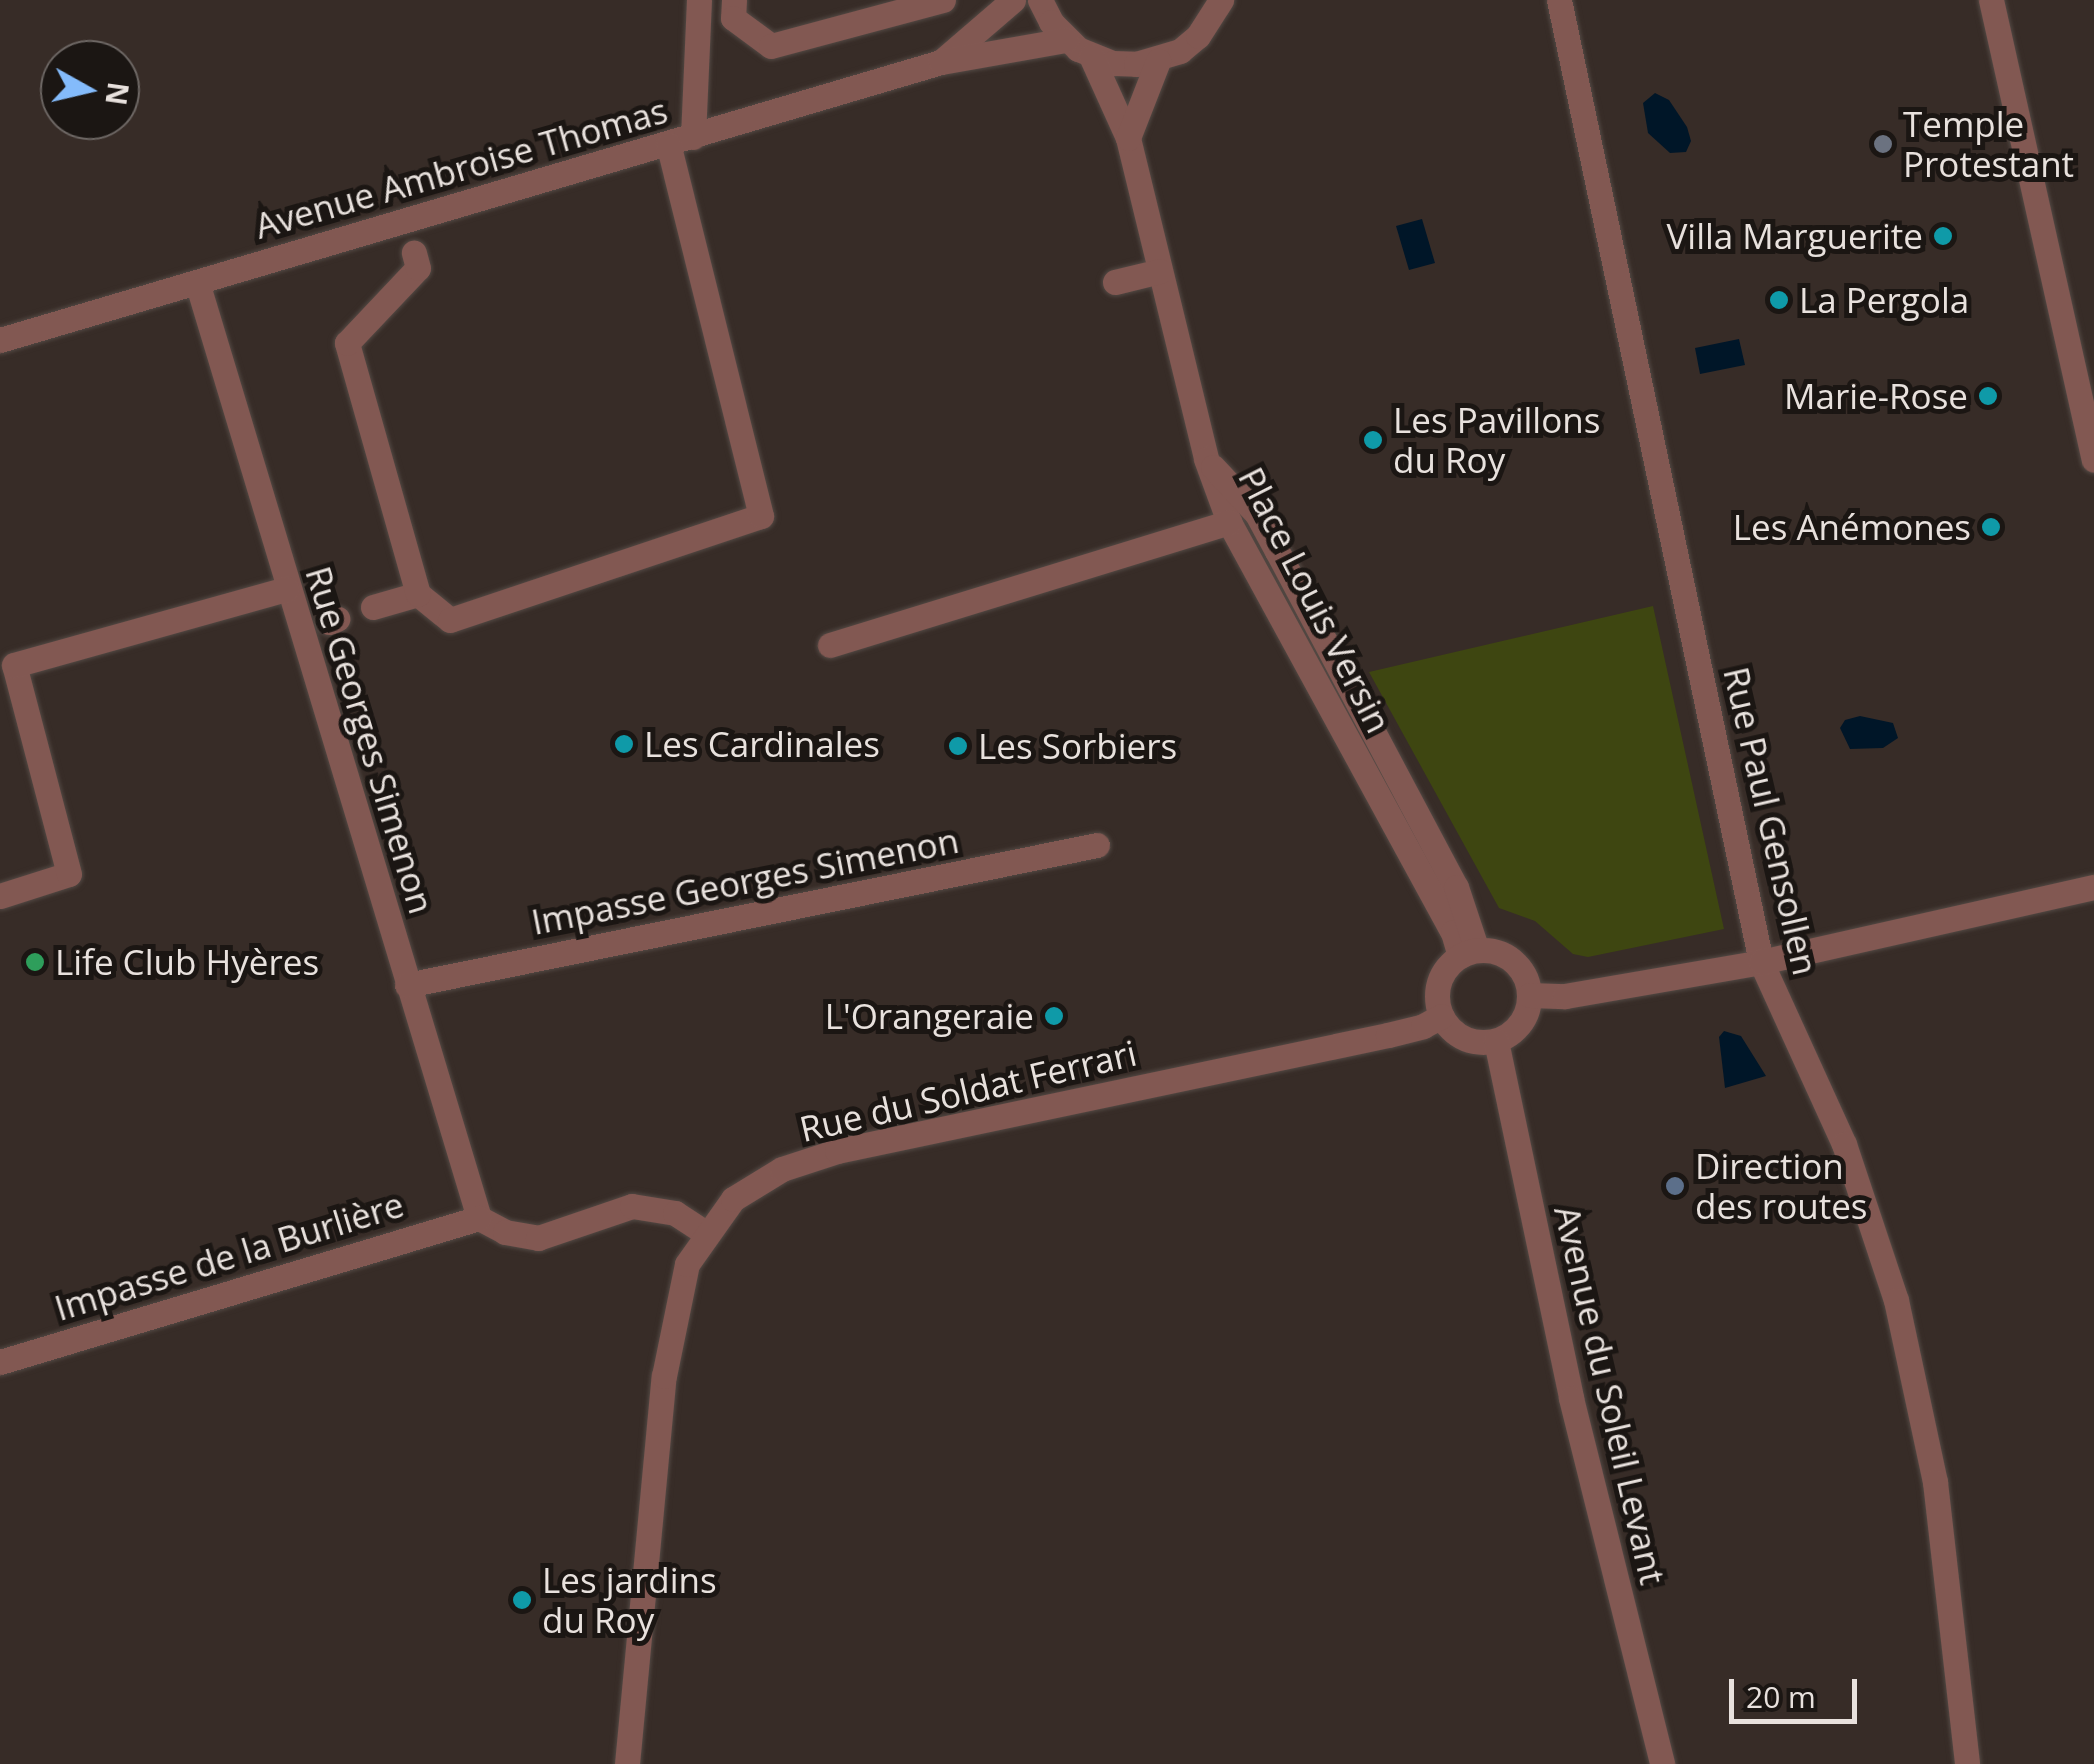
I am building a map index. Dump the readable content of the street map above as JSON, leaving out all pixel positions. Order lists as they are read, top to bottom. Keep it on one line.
{"streets":{"street":["Avenue Ambroise Thomas","Place Louis Versin","Rue Georges Simenon","Rue Paul Gensollen","Impasse Georges Simenon","Rue du Soldat Ferrari","Impasse de la Burlière","Avenue du Soleil Levant"]},"crossings":[["Avenue Ambroise Thomas","Rue Georges Simenon"],["Place Louis Versin","Rue du Soldat Ferrari"],["Place Louis Versin","Avenue du Soleil Levant"],["Rue Georges Simenon","Impasse Georges Simenon"],["Rue Georges Simenon","Impasse de la Burlière"],["Rue du Soldat Ferrari","Avenue du Soleil Levant"]],"places":["Temple Protestant","Villa Marguerite","La Pergola","Marie-Rose","Les Pavillons du Roy","Les Anémones","Les Cardinales","Les Sorbiers","Life Club Hyères","L'Orangeraie","Direction des routes","Les jardins du Roy"],"scale_bar":"20 m","north":"right"}
